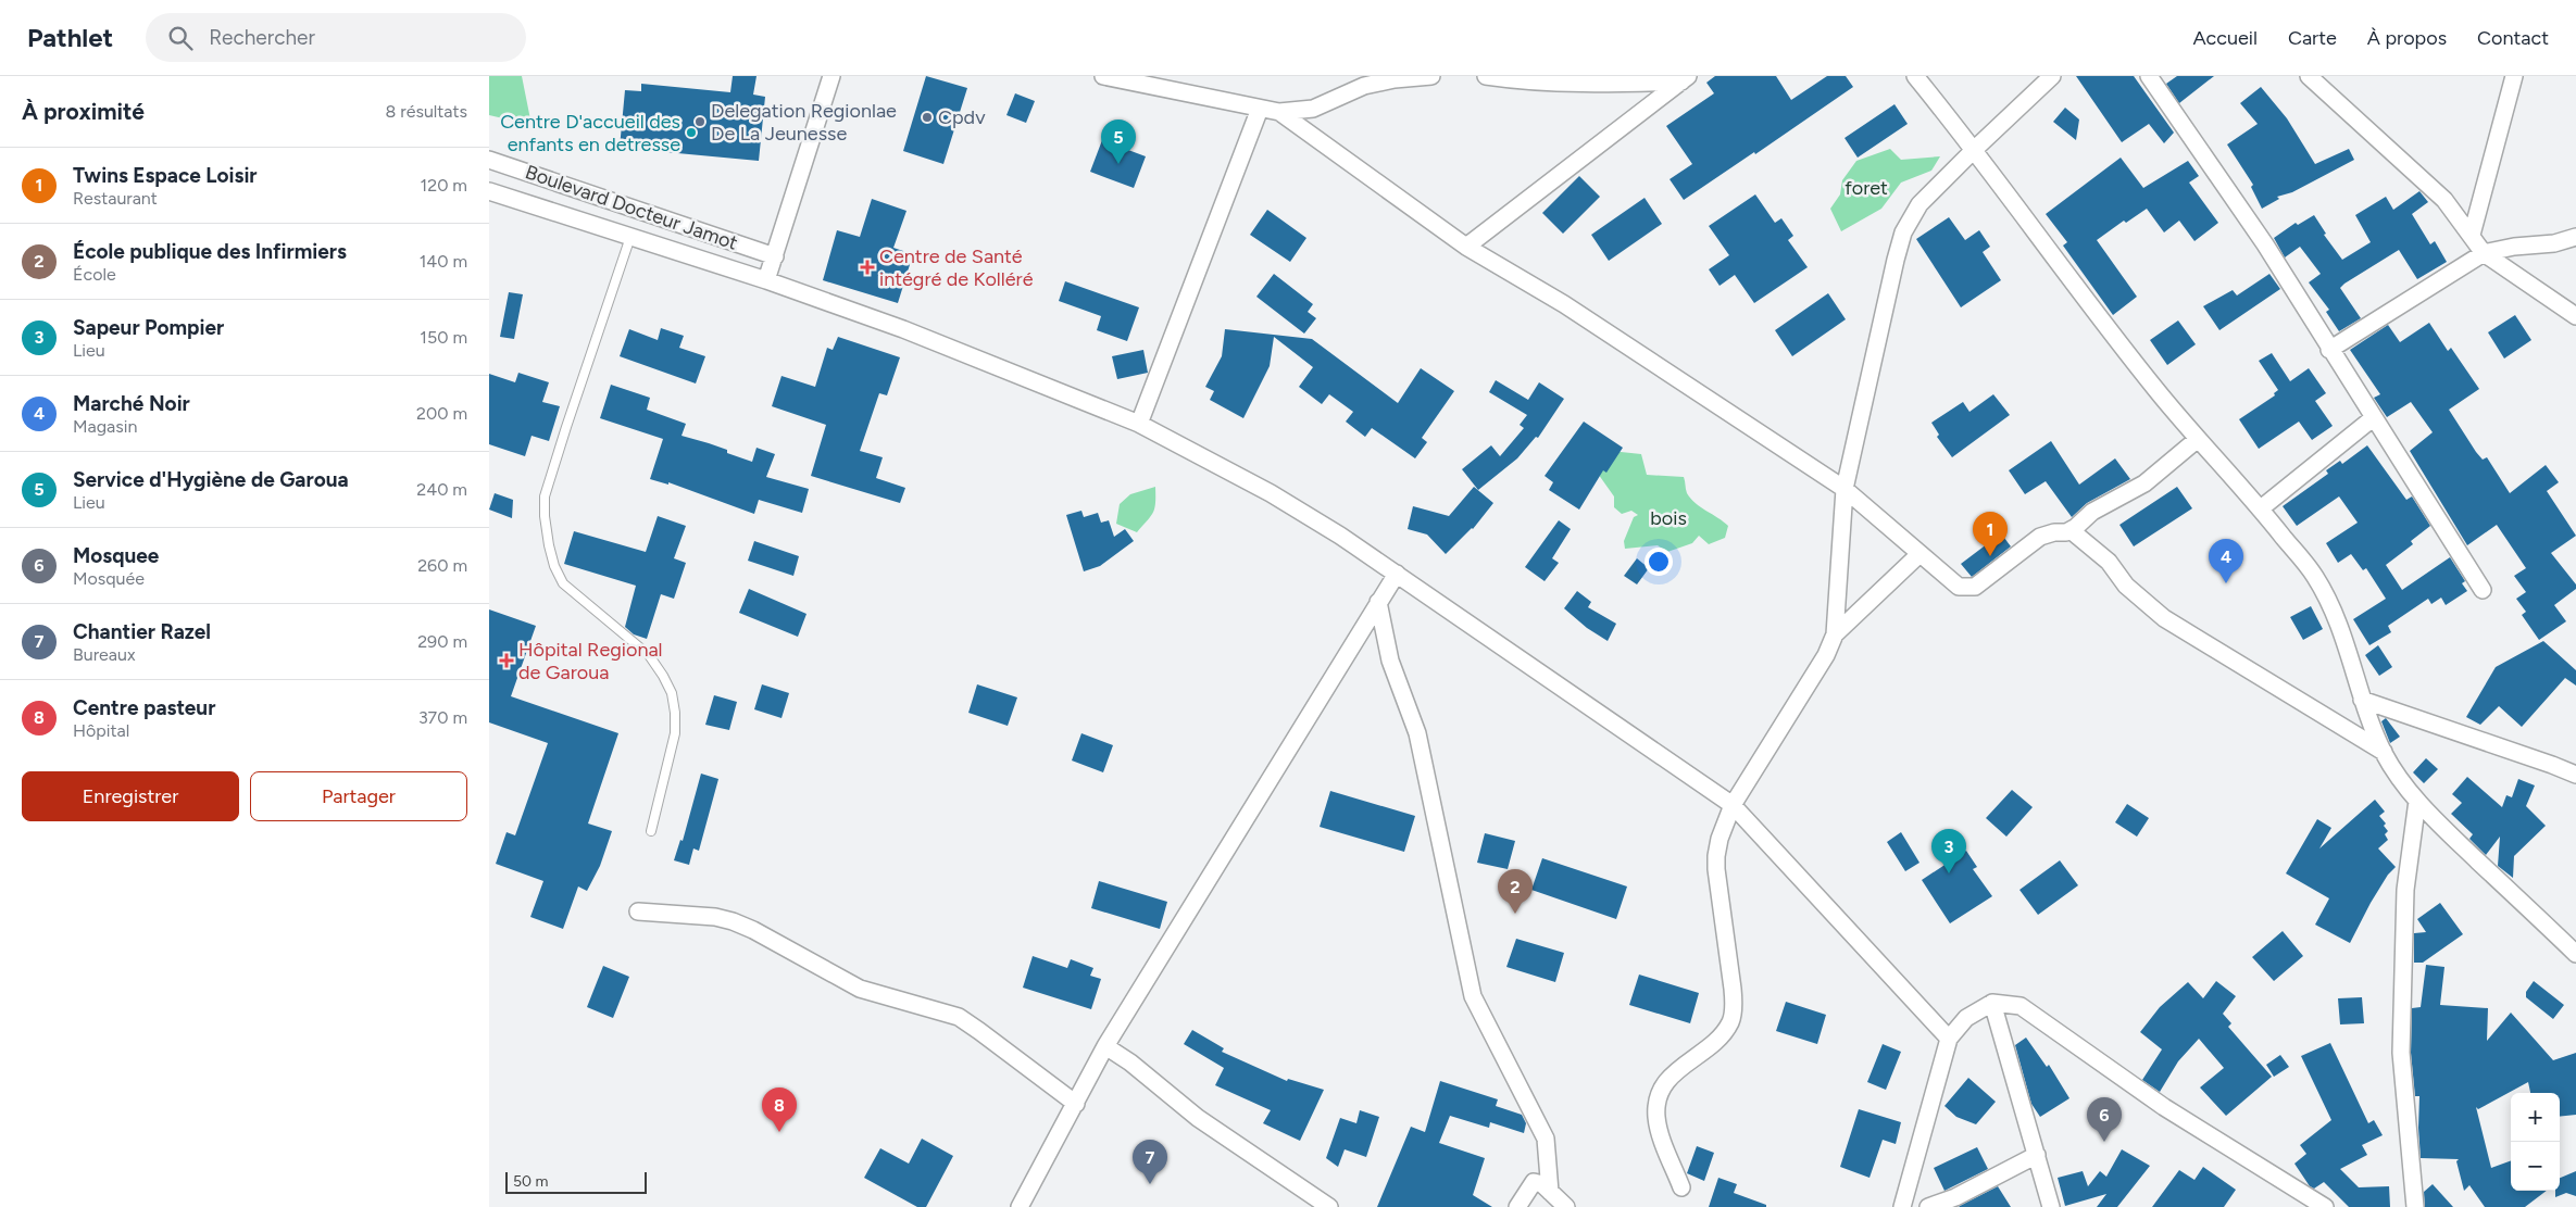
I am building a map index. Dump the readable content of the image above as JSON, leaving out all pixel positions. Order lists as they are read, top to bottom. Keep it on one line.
{"streets":{"street":["Boulevard Docteur Jamot"]},"parks":["foret","bois"],"places":{"other":["Cpdv","Delegation Regionlae De La Jeunesse","Centre D'accueil des enfants en detresse"],"health":["Centre de Santé intégré de Kolléré","Hôpital Regional de Garoua"]},"scale_bar":"50 m","page":{"header":"Pathlet","search":"Rechercher","nav":["Accueil","Carte","À propos","Contact"],"heading":["À proximité","8 résultats"],"pins":["5","1","4","3","2","8","6","7"],"list":[{"mark":"1","name":"Twins Espace Loisir","note":"Restaurant","value":"120 m"},{"mark":"2","name":"École publique des Infirmiers","note":"École","value":"140 m"},{"mark":"3","name":"Sapeur Pompier","note":"Lieu","value":"150 m"},{"mark":"4","name":"Marché Noir","note":"Magasin","value":"200 m"},{"mark":"5","name":"Service d'Hygiène de Garoua","note":"Lieu","value":"240 m"},{"mark":"6","name":"Mosquee","note":"Mosquée","value":"260 m"},{"mark":"7","name":"Chantier Razel","note":"Bureaux","value":"290 m"},{"mark":"8","name":"Centre pasteur","note":"Hôpital","value":"370 m"}],"buttons":["Enregistrer","Partager"],"map_buttons":["+","−"],"scale":"50 m"}}
